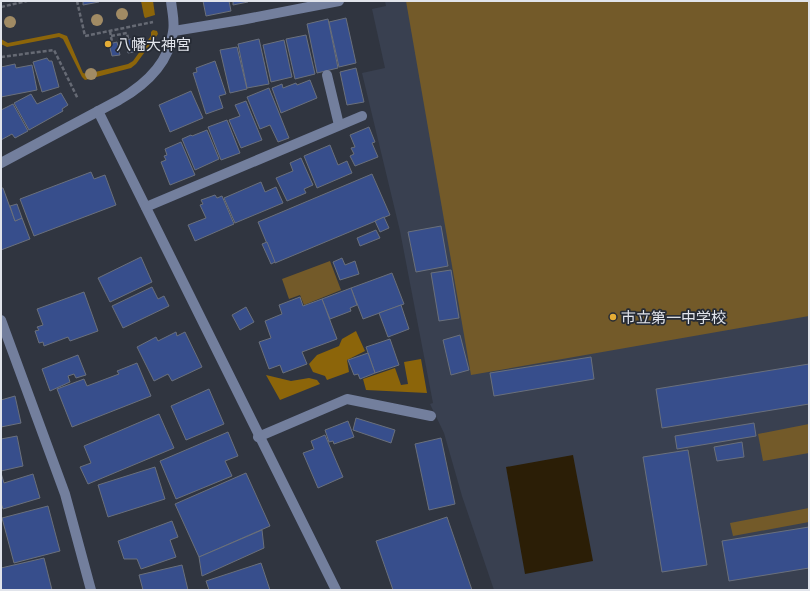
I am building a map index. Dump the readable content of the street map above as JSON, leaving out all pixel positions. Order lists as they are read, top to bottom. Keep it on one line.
{"places":["八幡大神宮","市立第一中学校"]}
